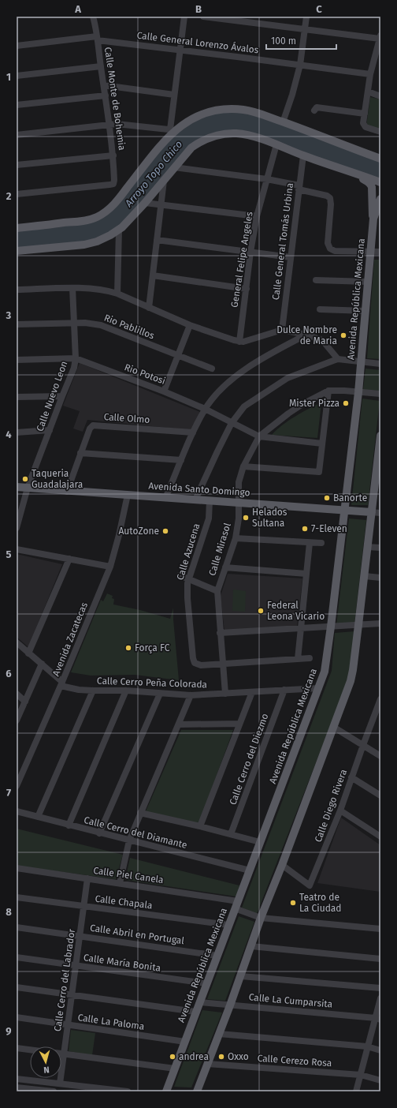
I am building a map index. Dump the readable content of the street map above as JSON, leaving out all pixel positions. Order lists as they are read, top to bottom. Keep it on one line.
{"streets":{"main road":["Avenida República Mexicana","Avenida Santo Domingo"],"street":["Calle General Lorenzo Ávalos","Calle Monte de Bohemia","Calle General Tomás Urbina","General Felipe Angeles","Rio Pablillos","Rio Potosi","Calle Nuevo Leon","Calle Olmo","Calle Mirasol","Calle Azucena","Avenida Zacatecas","Calle Cerro Peña Colorada","Calle Cerro del Diezmo","Calle Diego Rivera","Calle Cerro del Diamante","Calle Piel Canela","Calle Chapala","Calle Abril en Portugal","Calle María Bonita","Calle Cerro del Labrador","Calle La Cumparsita","Calle La Paloma","Calle Cerezo Rosa"]},"crossings":[["Calle General Lorenzo Ávalos","Calle Monte de Bohemia"],["Avenida República Mexicana","Avenida Santo Domingo"],["Avenida República Mexicana","Calle Mirasol"],["Avenida República Mexicana","Calle Cerro Peña Colorada"],["Avenida República Mexicana","Calle Cerro del Diamante"],["Avenida República Mexicana","Calle Piel Canela"],["Avenida República Mexicana","Calle Chapala"],["Avenida República Mexicana","Calle Abril en Portugal"],["Avenida República Mexicana","Calle María Bonita"],["Avenida República Mexicana","Calle La Cumparsita"],["Avenida República Mexicana","Calle La Paloma"],["Rio Pablillos","Calle Nuevo Leon"],["Rio Potosi","Calle Nuevo Leon"],["Rio Potosi","Calle Mirasol"],["Calle Nuevo Leon","Avenida Santo Domingo"],["Calle Olmo","Avenida Santo Domingo"],["Avenida Santo Domingo","Calle Mirasol"],["Avenida Santo Domingo","Calle Azucena"],["Avenida Santo Domingo","Avenida Zacatecas"],["Calle Mirasol","Calle Azucena"],["Calle Mirasol","Calle Cerro Peña Colorada"],["Avenida Zacatecas","Calle Cerro Peña Colorada"],["Calle Cerro Peña Colorada","Calle Cerro del Diezmo"],["Calle Piel Canela","Calle Cerro del Labrador"],["Calle Chapala","Calle Cerro del Labrador"],["Calle Abril en Portugal","Calle Cerro del Labrador"],["Calle María Bonita","Calle Cerro del Labrador"],["Calle Cerro del Labrador","Calle La Paloma"]],"water":["Arroyo Topo Chico"],"places":["Dulce Nombre de Maria","Mister Pizza","Taqueria Guadalajara","Banorte","Helados Sultana","7-Eleven","AutoZone","Federal Leona Vicario","Força FC","Teatro de La Ciudad","andrea","Oxxo"],"scale_bar":"100 m","north":"bottom","grid":{"columns":["A","B","C"],"rows":["1","2","3","4","5","6","7","8","9"]}}
